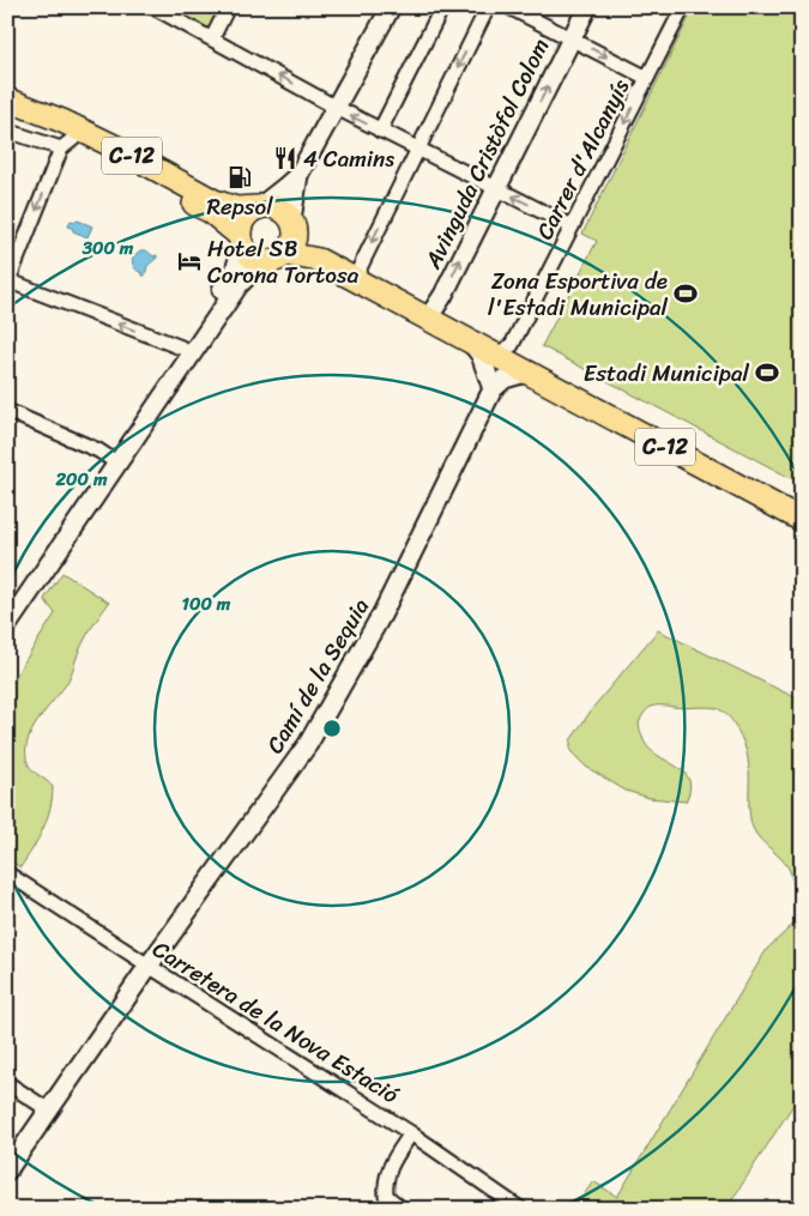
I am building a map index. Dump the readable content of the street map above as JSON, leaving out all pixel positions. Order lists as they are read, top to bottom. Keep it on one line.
{"streets":{"main road":["C-12"],"street":["Avinguda Cristòfol Colom","Carrer d'Alcanyís","Camí de la Sequia","Carretera de la Nova Estació"]},"crossings":[["Avinguda Cristòfol Colom","C-12"],["C-12","Carrer d'Alcanyís"],["Camí de la Sequia","Carretera de la Nova Estació"]],"one_way":["Carrer d'Alcanyís"],"places":{"restaurant":["4 Camins"],"fuel station":["Repsol"],"hotel":["Hotel SB Corona Tortosa"],"sports":["Zona Esportiva de l'Estadi Municipal","Estadi Municipal"]},"rings":["300 m","200 m","100 m"]}
